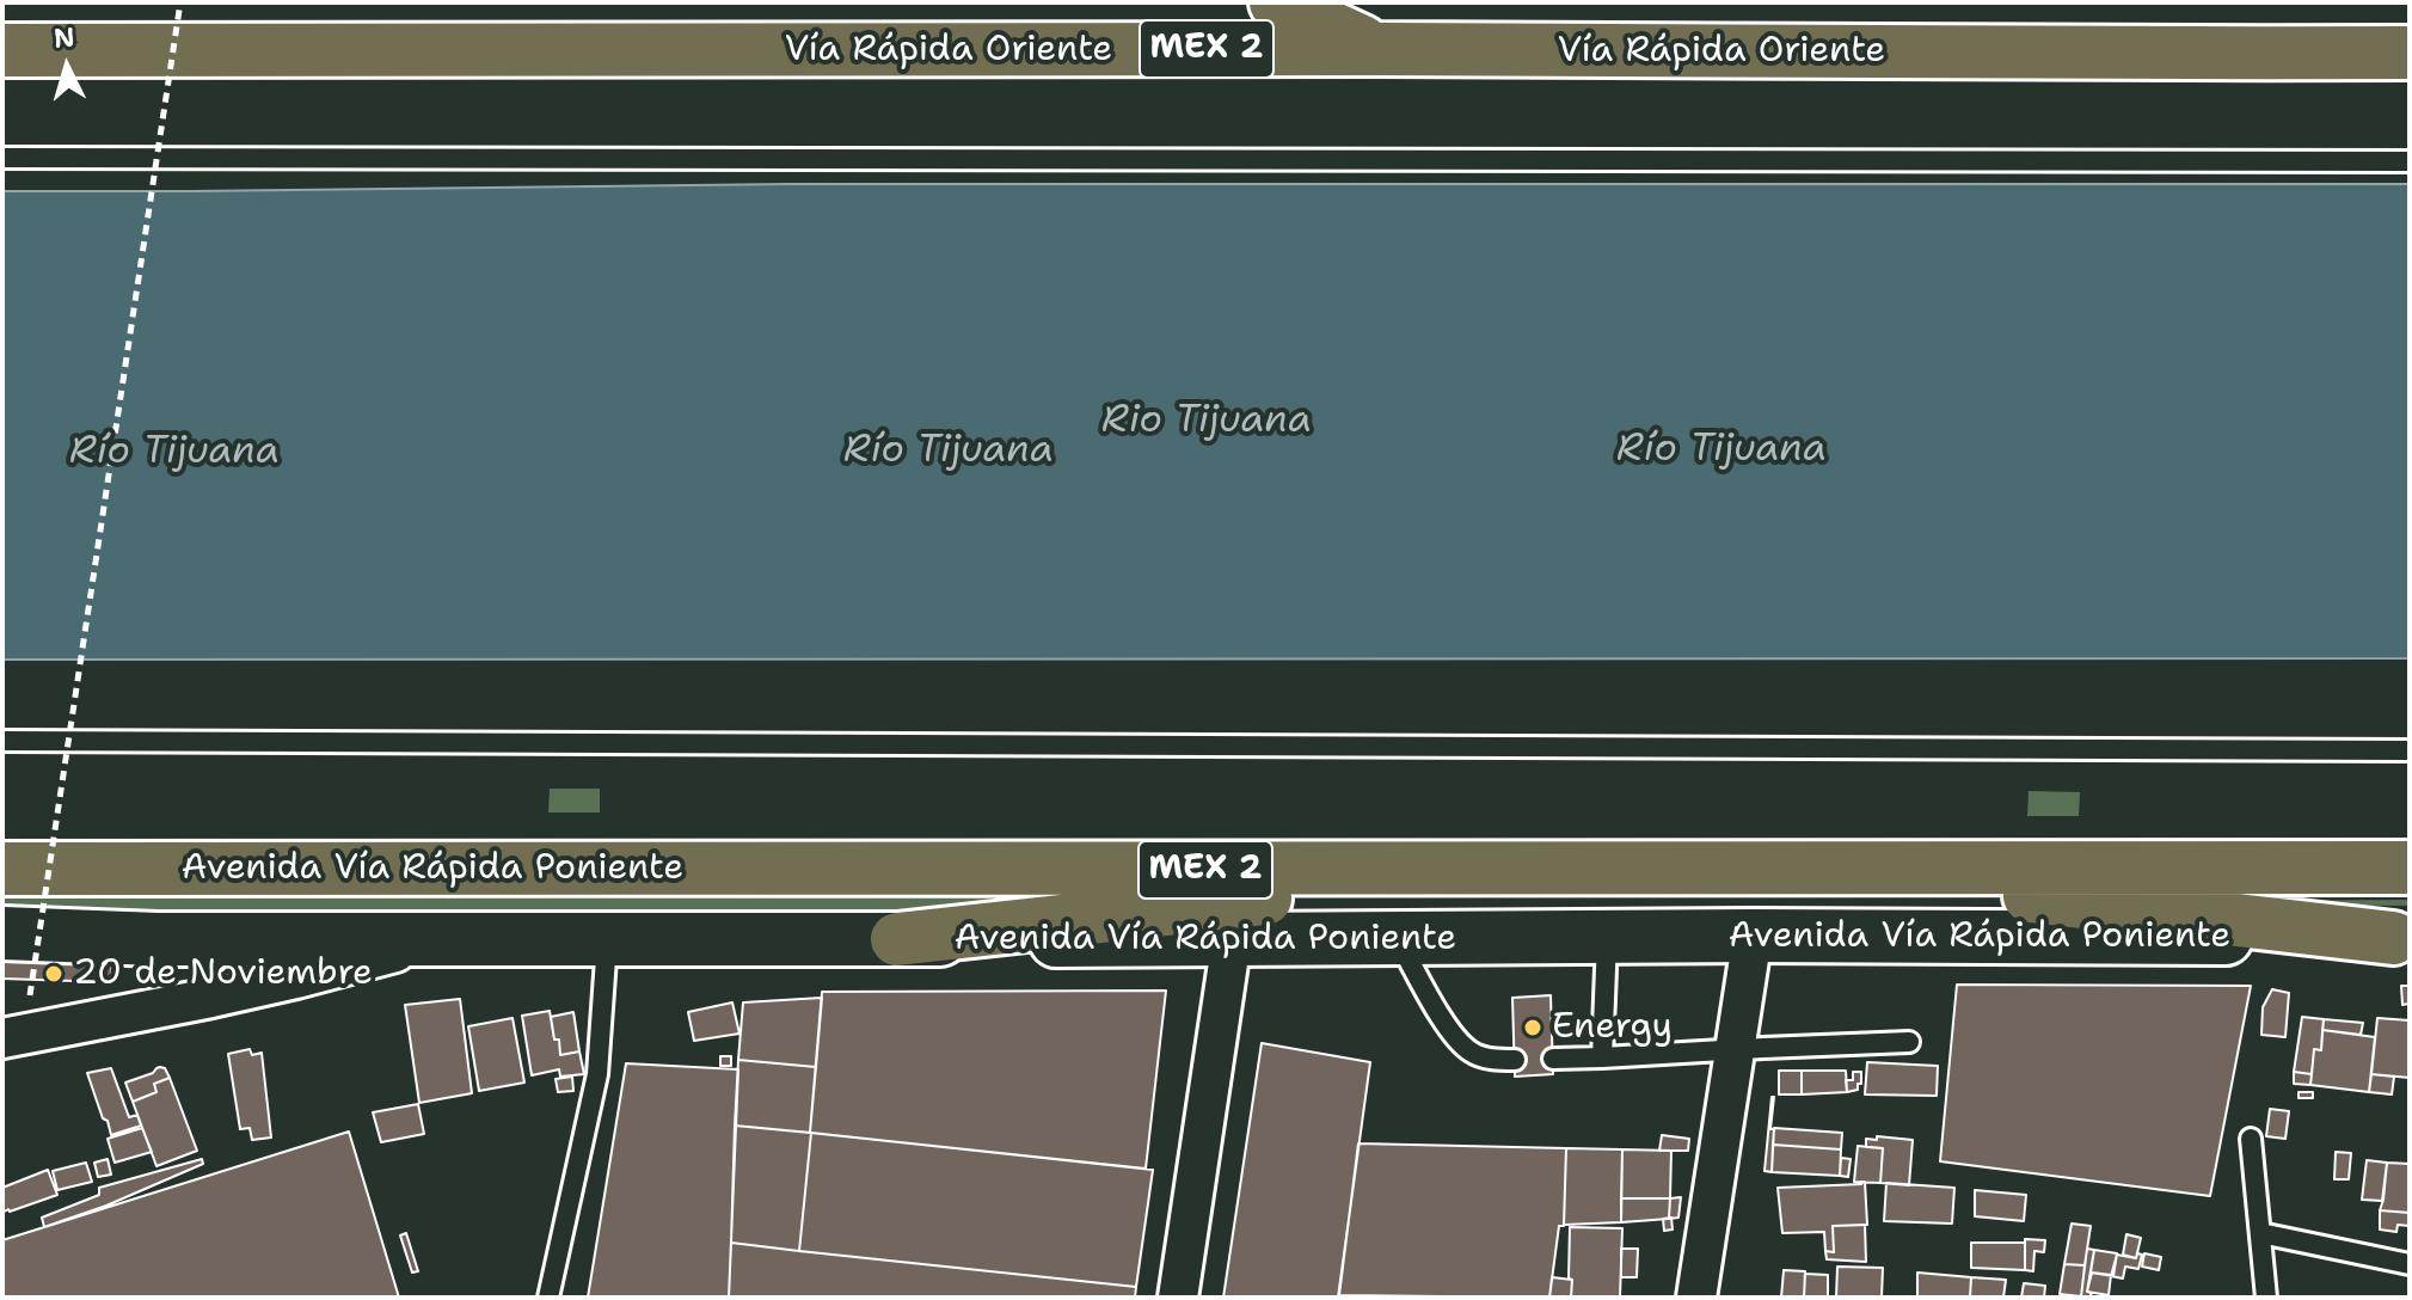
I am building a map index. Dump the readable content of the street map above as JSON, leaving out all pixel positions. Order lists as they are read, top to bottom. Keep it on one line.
{"streets":{"highway":["MEX 2","Vía Rápida Oriente","Avenida Vía Rápida Poniente"]},"water":["Rio Tijuana","Río Tijuana"],"places":["20 de Noviembre","Energy"],"north":"top"}
